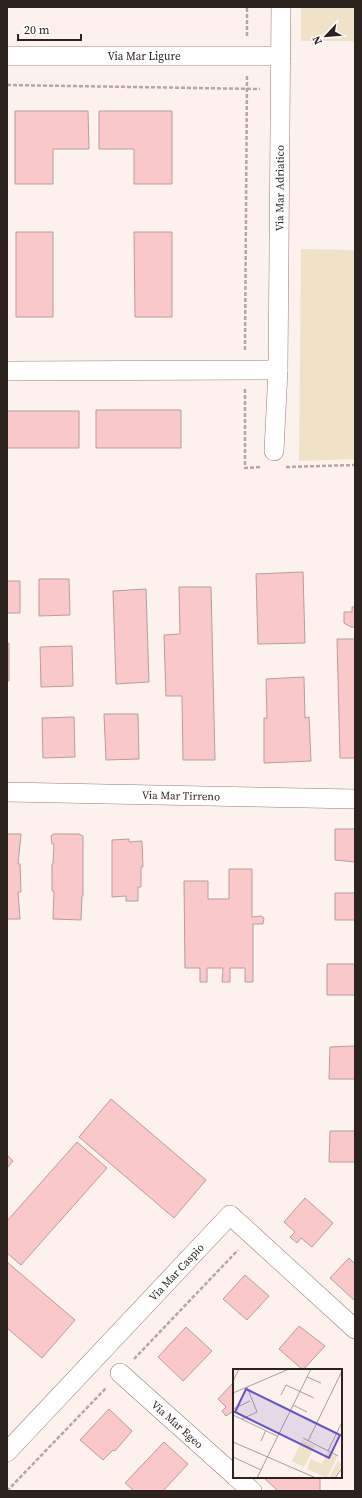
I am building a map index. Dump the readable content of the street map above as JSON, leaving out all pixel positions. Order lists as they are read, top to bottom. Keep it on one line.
{"streets":{"street":["Via Mar Ligure","Via Mar Adriatico","Via Mar Tirreno","Via Mar Caspio","Via Mar Egeo"]},"crossings":[["Via Mar Ligure","Via Mar Adriatico"]],"scale_bar":"20 m","north":"bottom left"}
